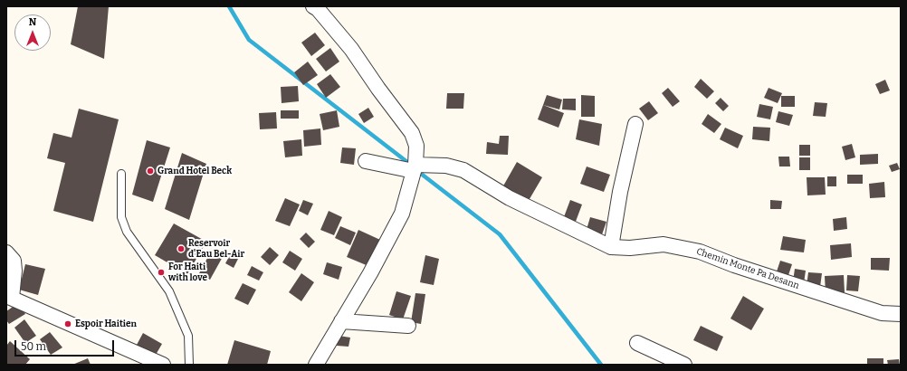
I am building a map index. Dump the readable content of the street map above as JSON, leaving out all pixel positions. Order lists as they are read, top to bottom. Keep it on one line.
{"streets":{"street":["Chemin Monte Pa Desann"]},"places":["Grand Hotel Beck","Reservoir d'Eau Bel-Air","For Haiti with love","Espoir Haitien"],"scale_bar":"50 m","north":"top"}
